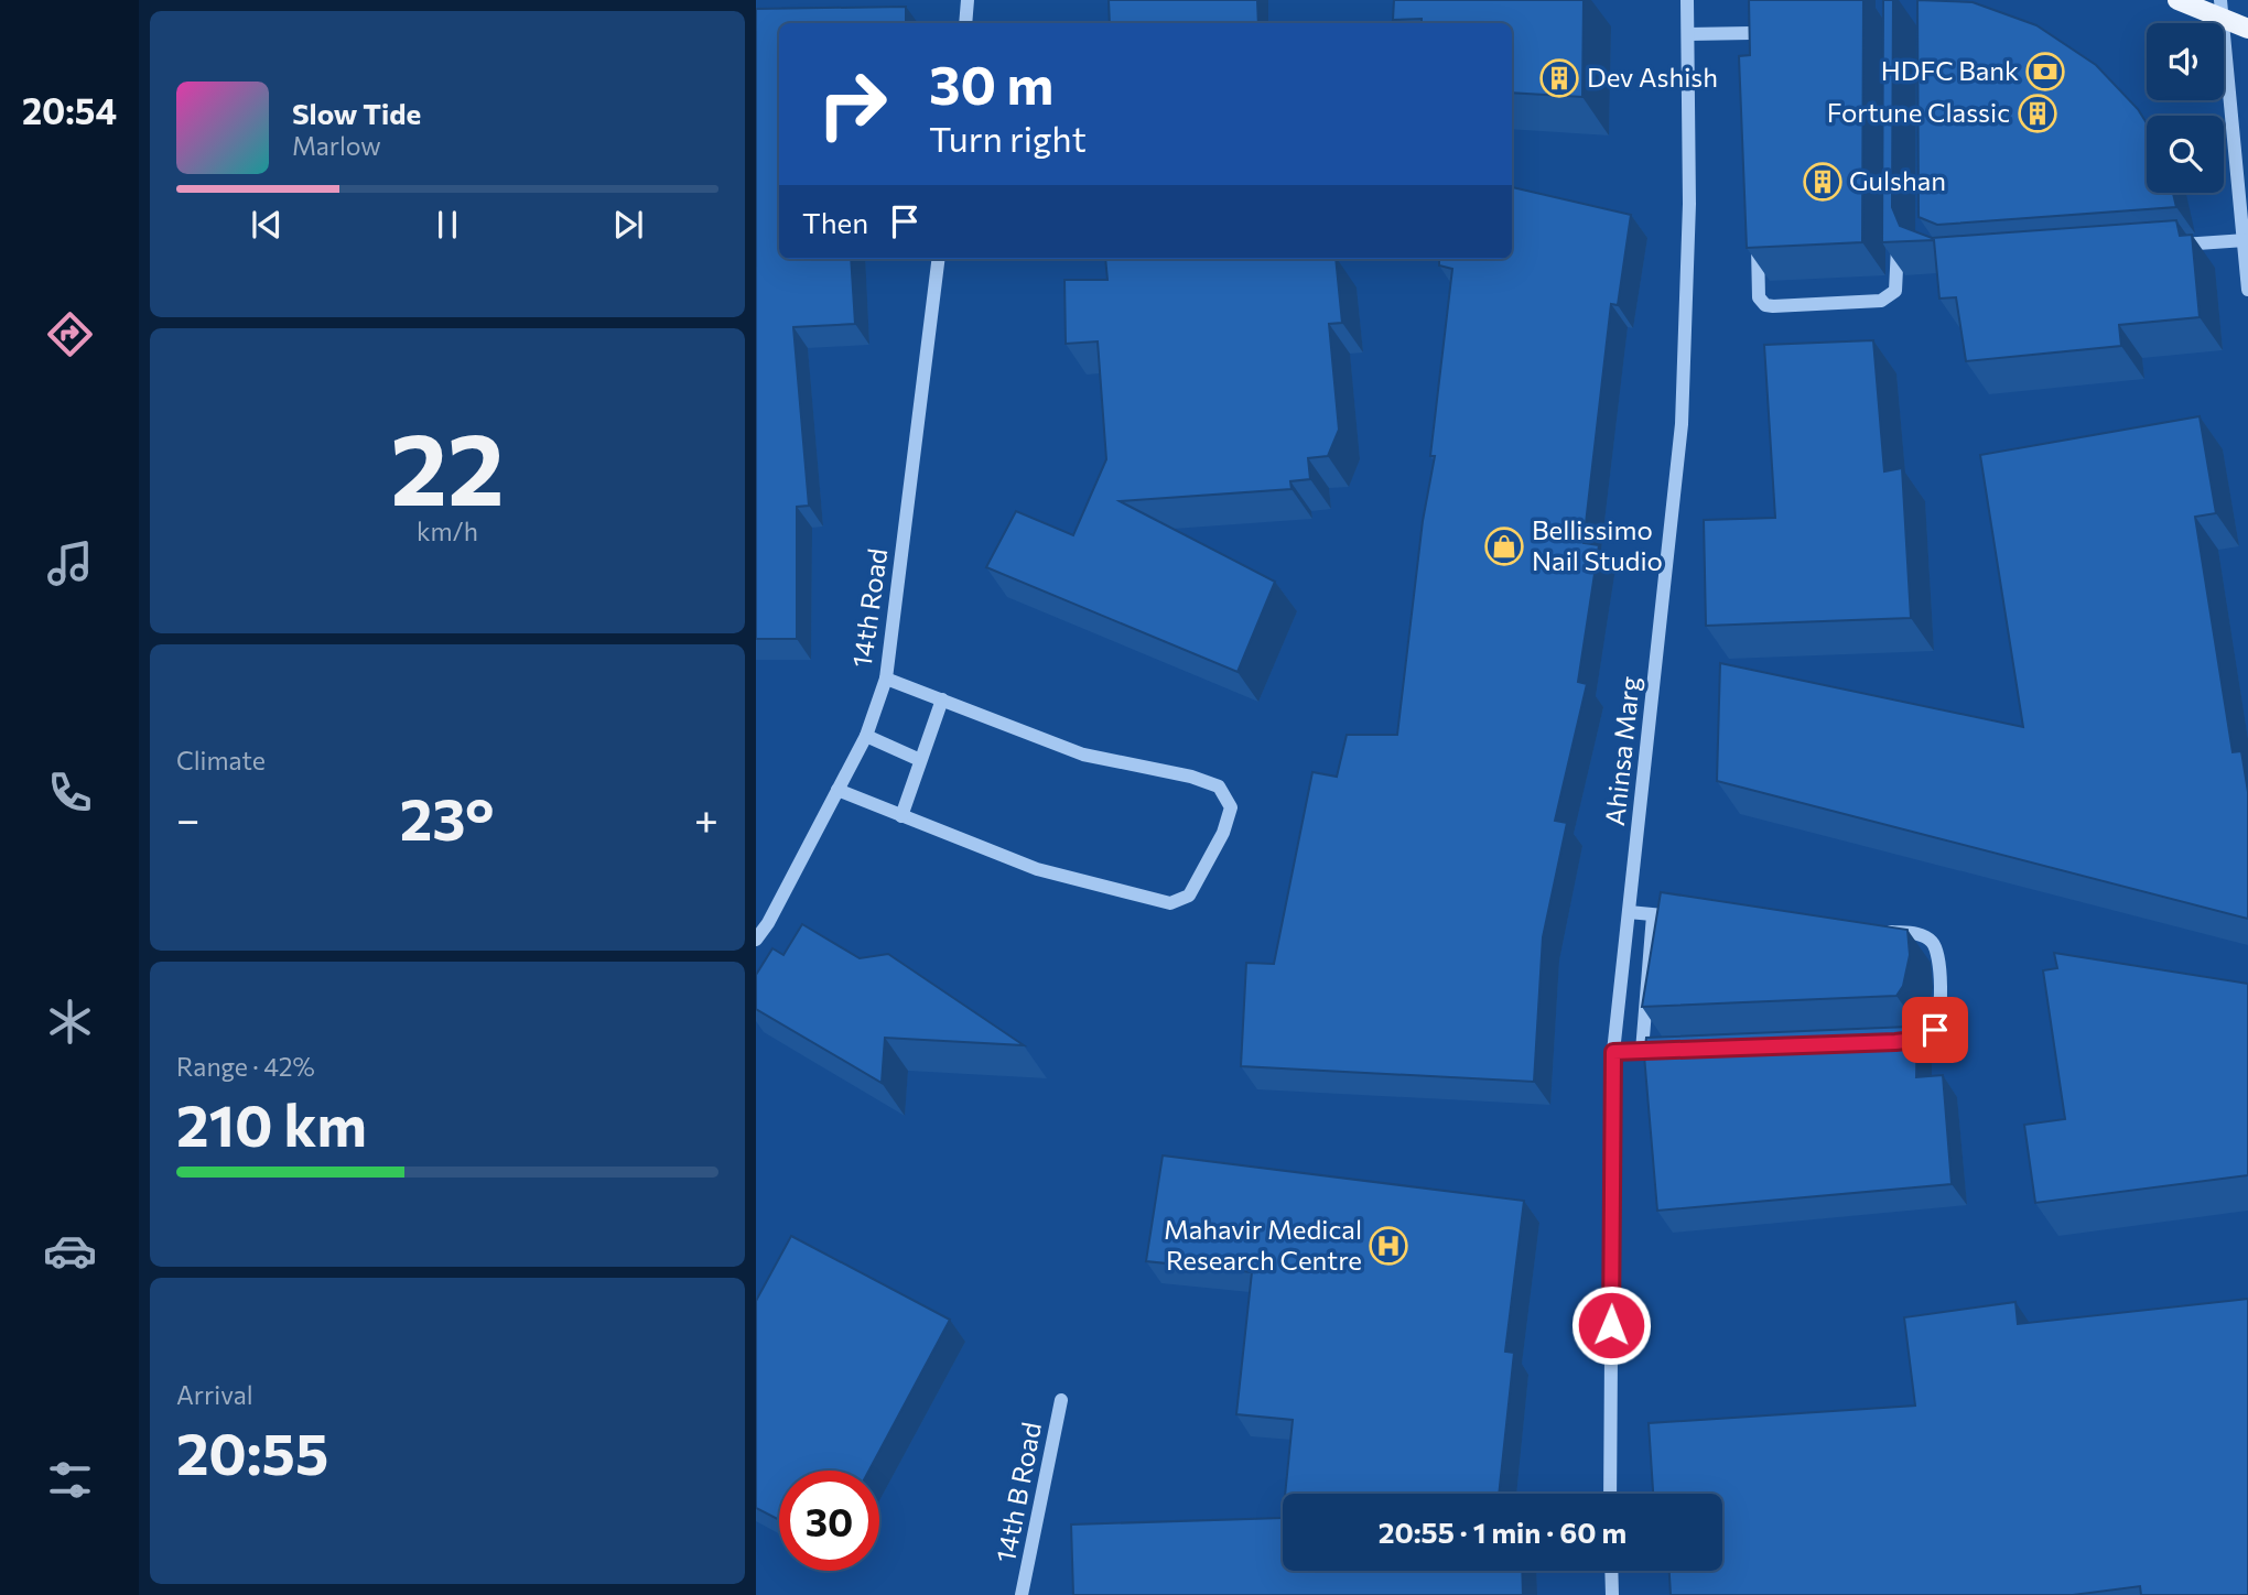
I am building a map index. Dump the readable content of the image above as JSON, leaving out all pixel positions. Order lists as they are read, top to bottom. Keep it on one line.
{"streets":{"street":["14th Road","Ahinsa Marg","14th B Road"]},"places":{"bank":["HDFC Bank"],"building":["Dev Ashish","Fortune Classic","Gulshan"],"shop":["Bellissimo Nail Studio"],"hospital":["Mahavir Medical Research Centre"]},"page":{"tabs":"20:54","turn":["30 m","Turn right"],"song":["Slow Tide","Marlow"],"then":"Then","tile":[["22","km/h"],"Climate",["Range · 42%","210 km"],["Arrival","20:55"]],"heat":["−","23°","+"],"limit":"30","trip":"20:55 · 1 min · 60 m"}}
